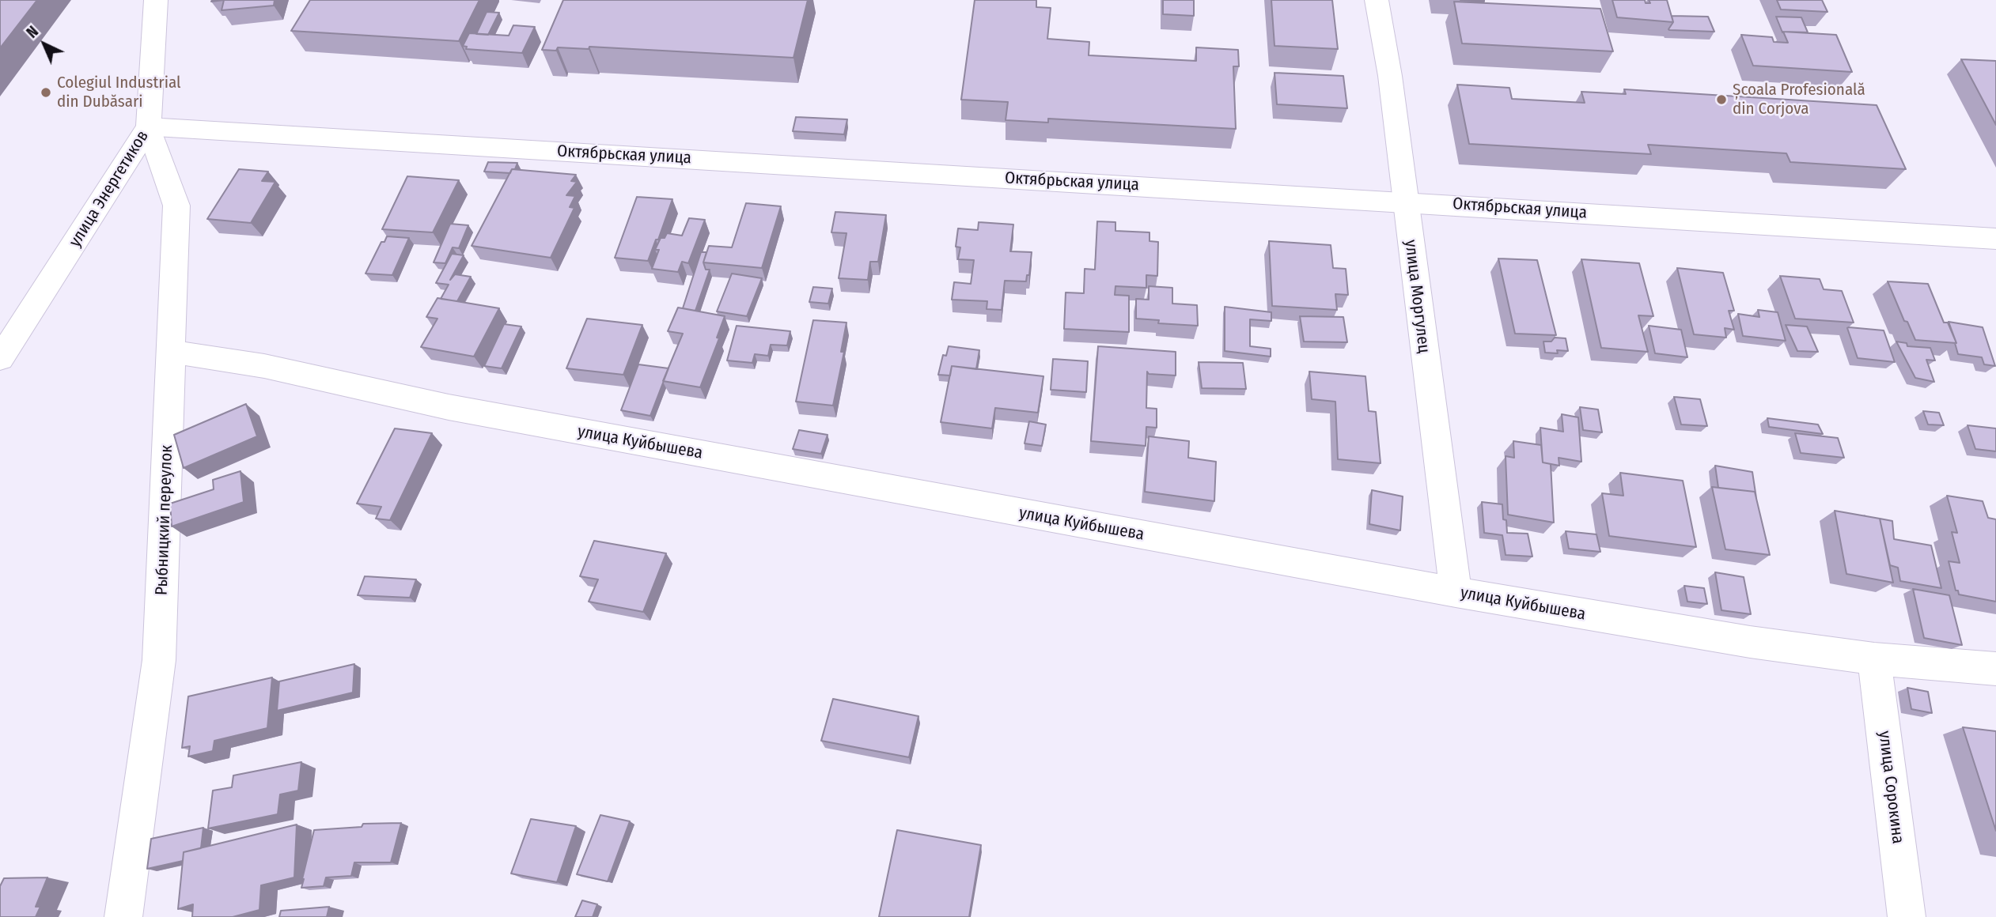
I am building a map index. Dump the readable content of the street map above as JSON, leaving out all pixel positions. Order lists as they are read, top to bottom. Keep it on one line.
{"streets":{"street":["Октябрьская улица","улица Энергетиков","улица Моргулец","улица Куйбышева","Рыбницкий переулок","улица Сорокина"]},"crossings":[["Октябрьская улица","улица Энергетиков"],["Октябрьская улица","улица Моргулец"],["Октябрьская улица","Рыбницкий переулок"],["улица Энергетиков","Рыбницкий переулок"],["улица Моргулец","улица Куйбышева"],["улица Куйбышева","Рыбницкий переулок"],["улица Куйбышева","улица Сорокина"]],"places":["Colegiul Industrial din Dubăsari","Școala Profesională din Corjova"],"north":"top left"}
